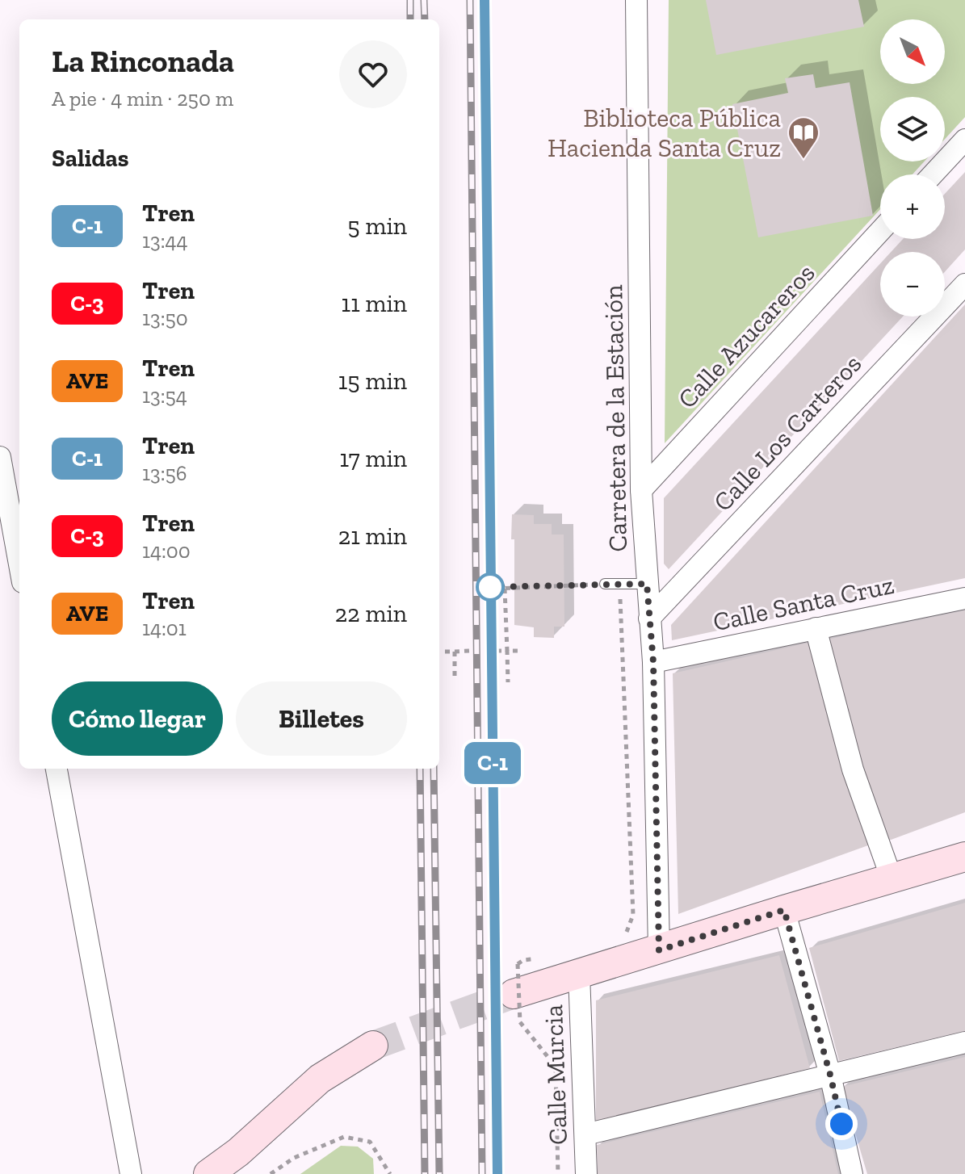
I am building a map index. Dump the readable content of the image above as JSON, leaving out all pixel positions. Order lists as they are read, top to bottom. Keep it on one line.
{"streets":{"street":["Calle Azucareros","Carretera de la Estación","Calle Los Carteros","Calle Santa Cruz","Calle Murcia"]},"crossings":[["Calle Azucareros","Carretera de la Estación"],["Carretera de la Estación","Calle Los Carteros"],["Carretera de la Estación","Calle Santa Cruz"]],"places":{"library":["Biblioteca Pública Hacienda Santa Cruz"]},"north":"bottom right","page":{"on_map":"C-1","map_buttons":["+","−"],"heading":[["La Rinconada","A pie · 4 min · 250 m"],"Salidas"],"list":[{"mark":"C-1","name":"Tren","note":"13:44","value":"5 min"},{"mark":"C-3","name":"Tren","note":"13:50","value":"11 min"},{"mark":"AVE","name":"Tren","note":"13:54","value":"15 min"},{"mark":"C-1","name":"Tren","note":"13:56","value":"17 min"},{"mark":"C-3","name":"Tren","note":"14:00","value":"21 min"},{"mark":"AVE","name":"Tren","note":"14:01","value":"22 min"}],"buttons":["Cómo llegar","Billetes"]}}
